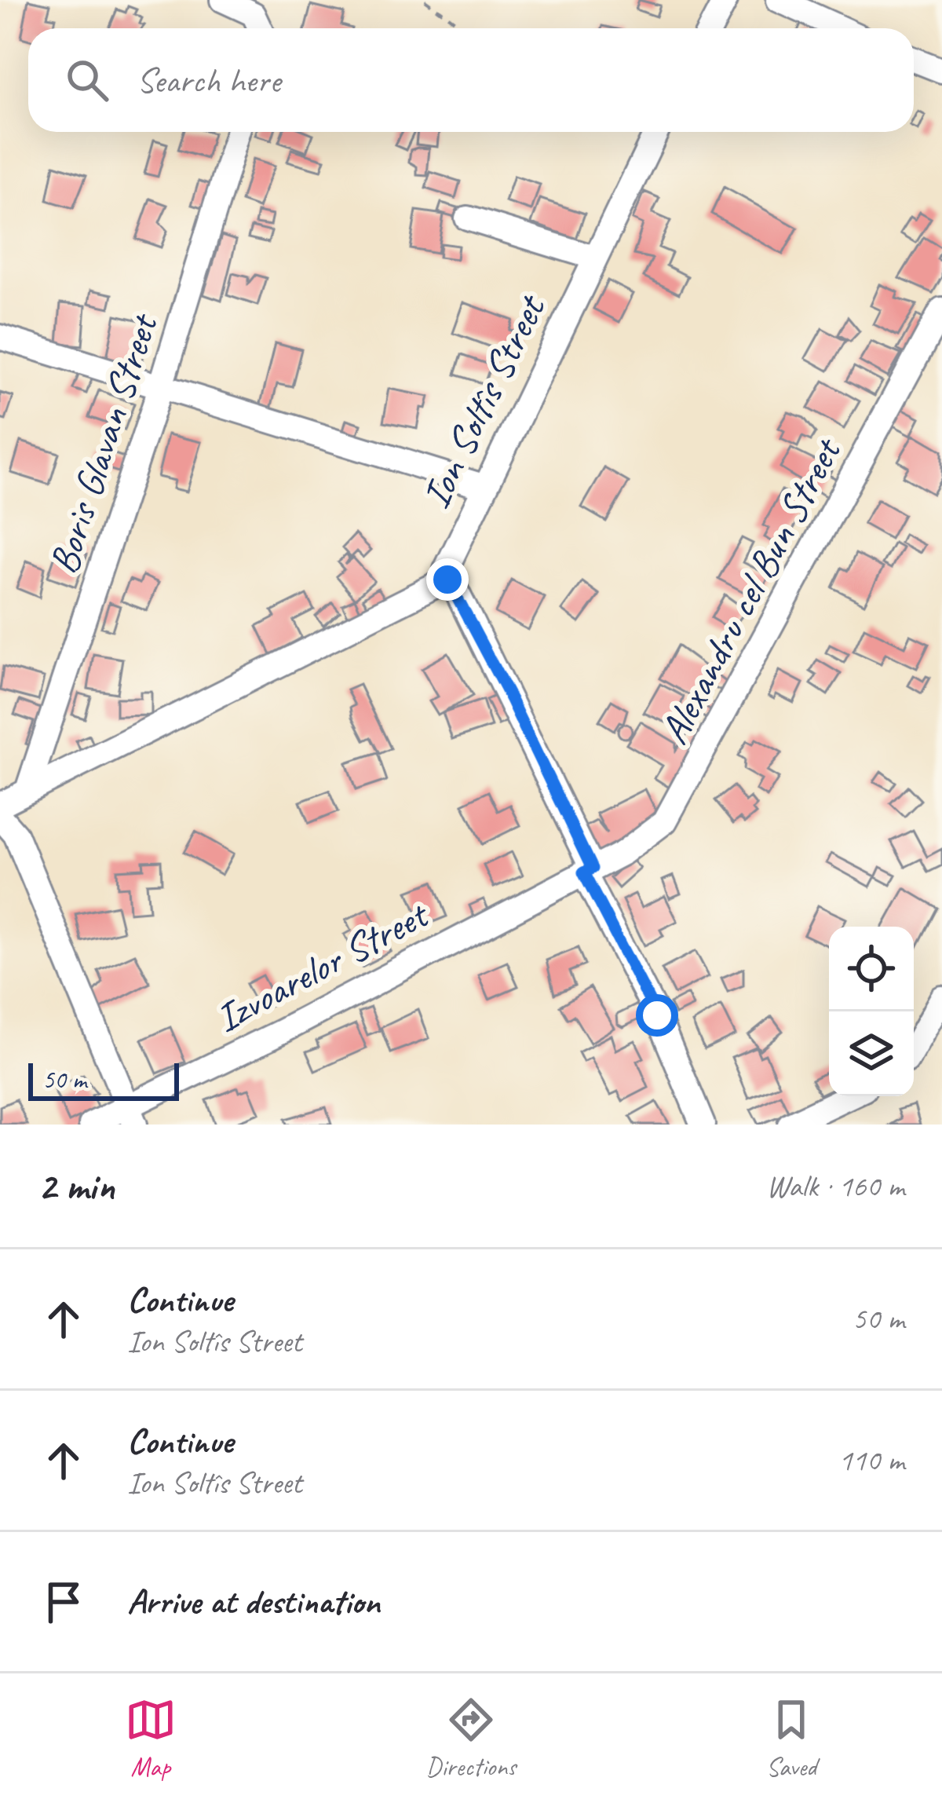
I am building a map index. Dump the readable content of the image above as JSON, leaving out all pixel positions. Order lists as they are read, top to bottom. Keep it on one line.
{"streets":{"street":["Ion Soltîs Street","Boris Glavan Street","Alexandru cel Bun Street","Izvoarelor Street"]},"crossings":[["Alexandru cel Bun Street","Izvoarelor Street"]],"scale_bar":"50 m","page":{"search":"Search here","scale":"50 m","heading":["2 min","Walk · 160 m"],"list":[["Continue","Ion Soltîs Street","50 m"],["Continue","Ion Soltîs Street","110 m"],"Arrive at destination"],"nav":["Map","Directions","Saved"]}}
